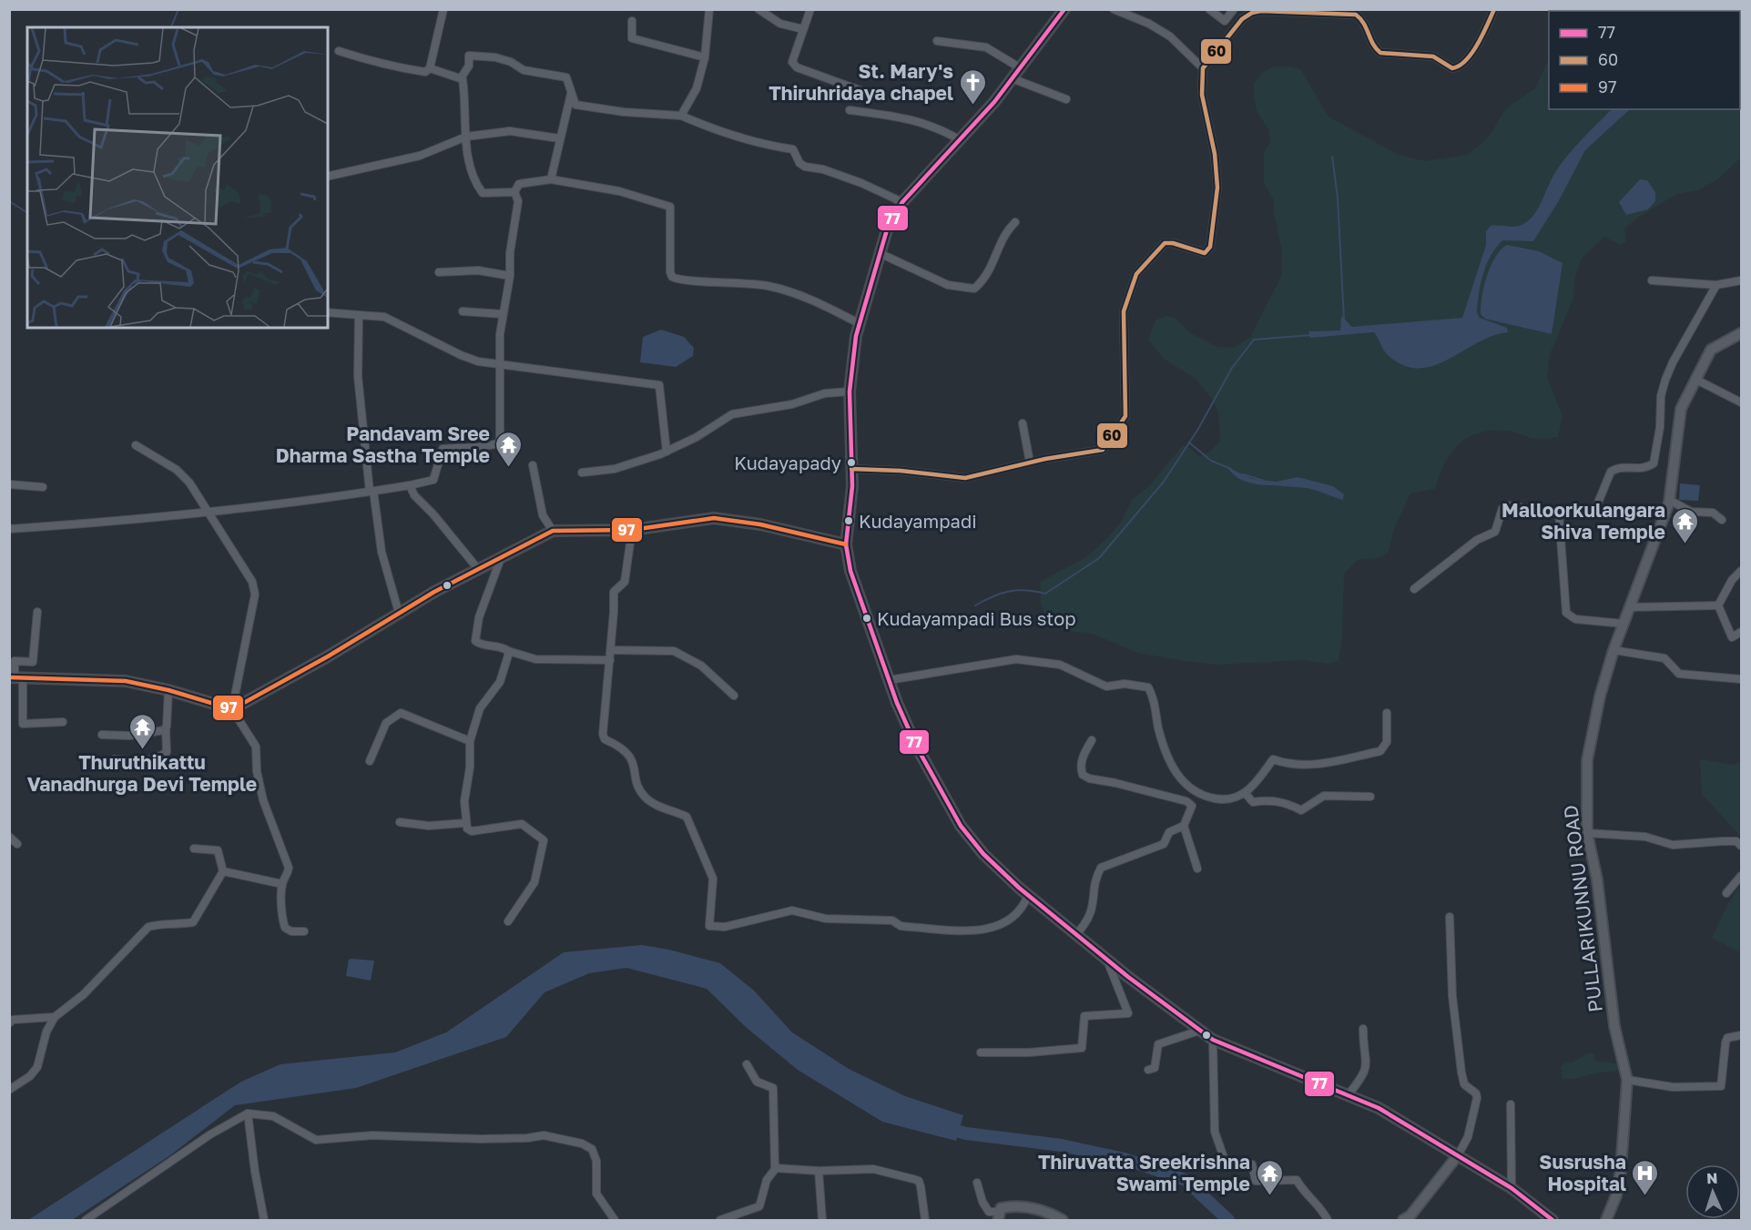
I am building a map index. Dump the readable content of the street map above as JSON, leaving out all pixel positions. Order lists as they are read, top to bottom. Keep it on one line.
{"streets":{"main road":["PULLARIKUNNU ROAD"]},"places":{"church":["St. Mary's Thiruhridaya chapel"],"other":["Kudayapady","Kudayampadi","Kudayampadi Bus stop"],"temple":["Pandavam Sree Dharma Sastha Temple","Malloorkulangara Shiva Temple","Thuruthikattu Vanadhurga Devi Temple","Thiruvatta Sreekrishna Swami Temple"],"hospital":["Susrusha Hospital"]},"lines":["transit line 77","transit line 60","transit line 97"],"legend":["77","60","97"],"north":"top"}
